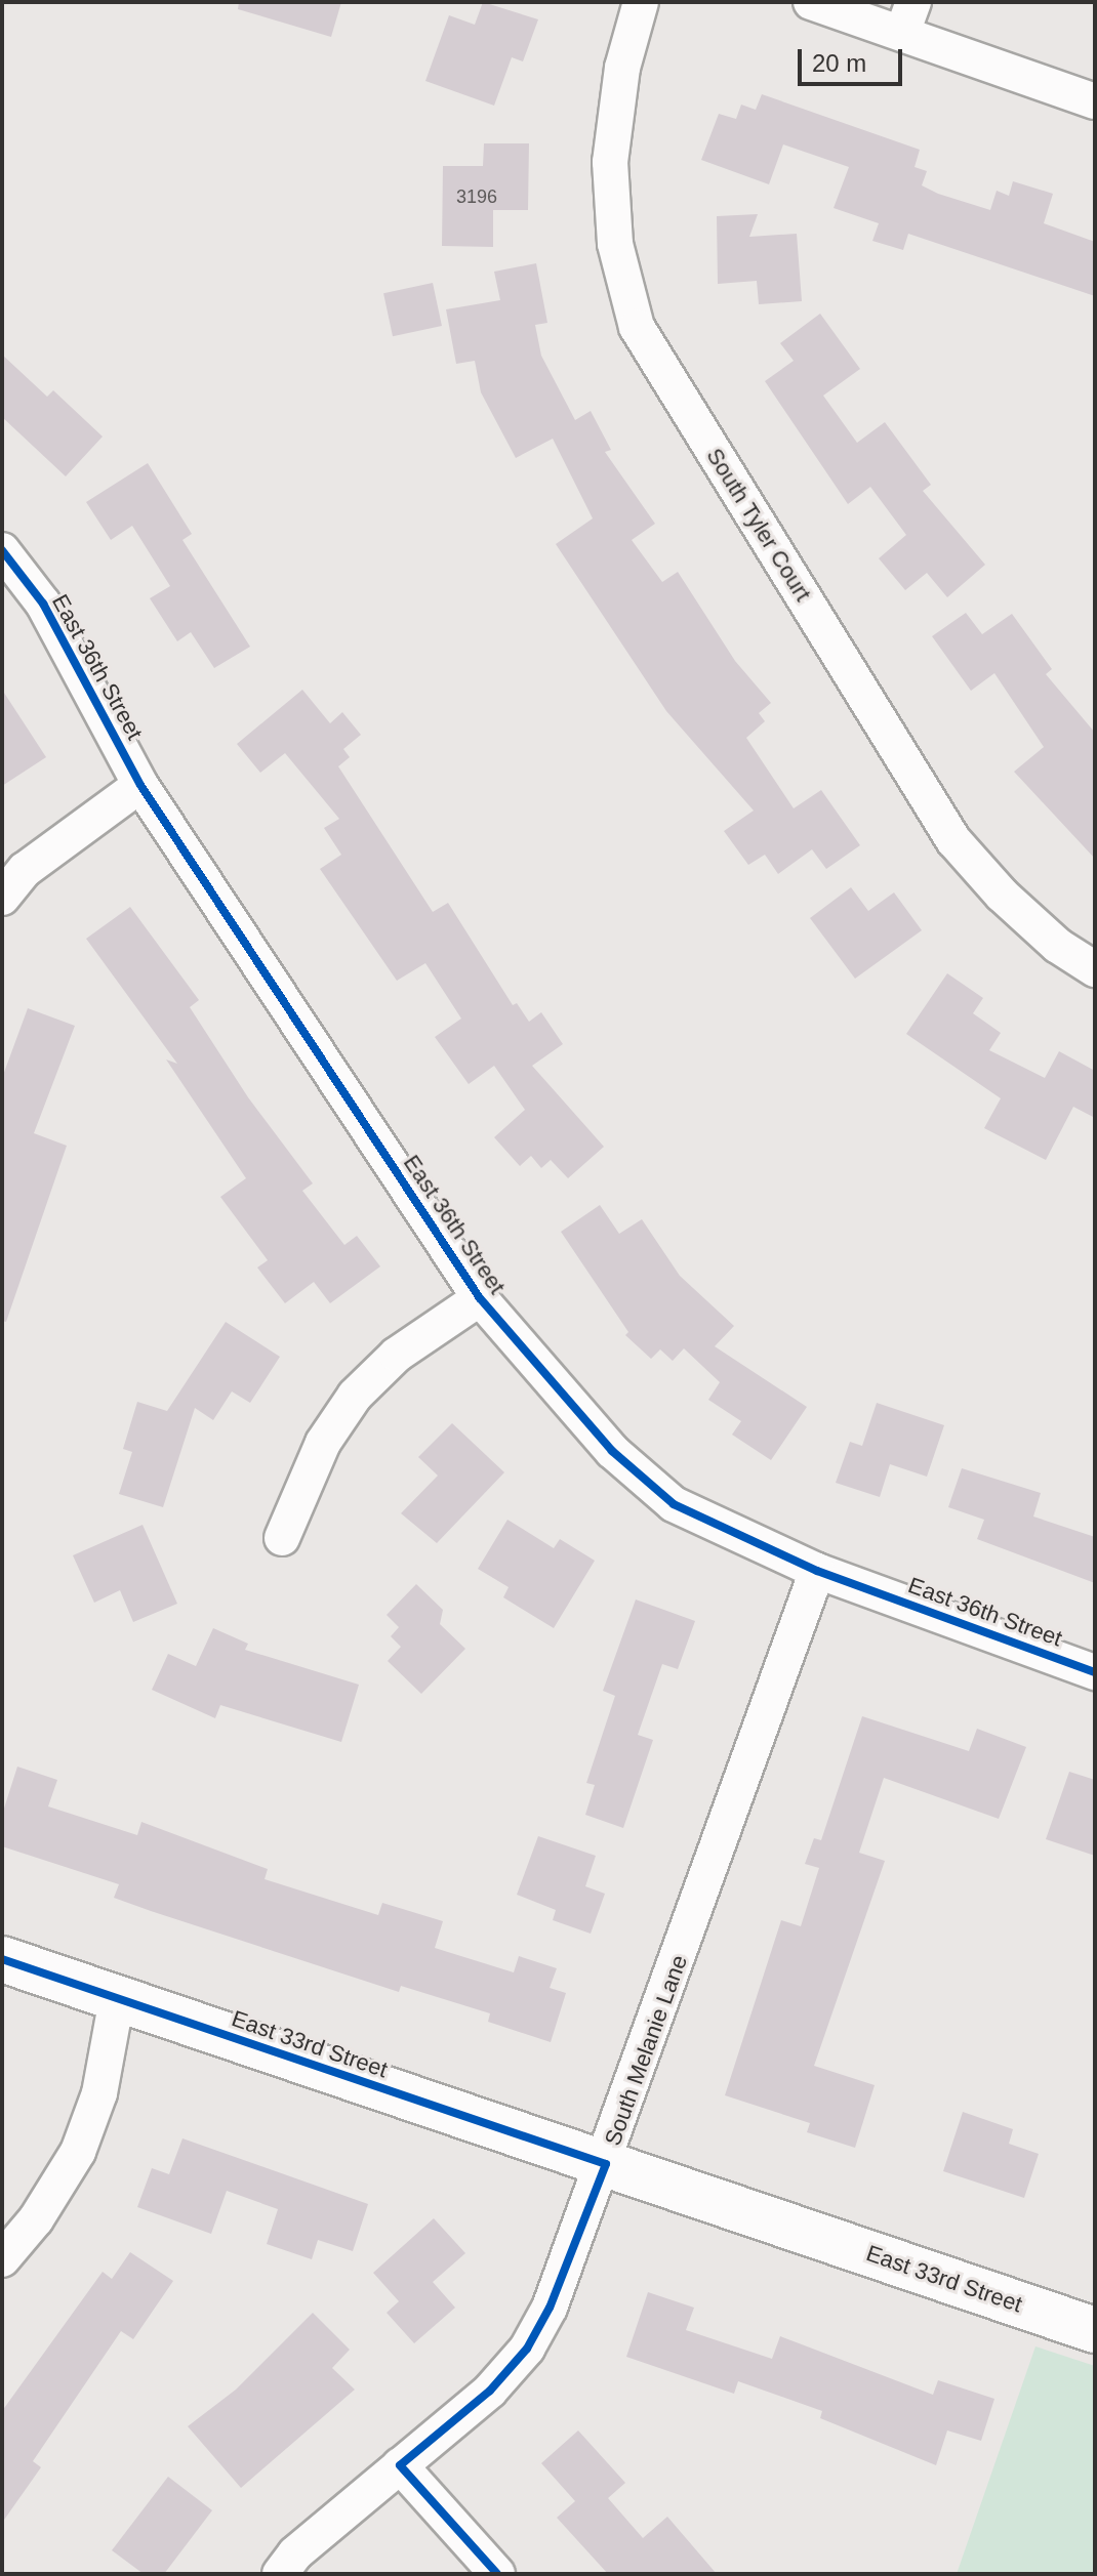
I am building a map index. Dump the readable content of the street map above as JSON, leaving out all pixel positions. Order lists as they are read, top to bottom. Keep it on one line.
{"streets":{"street":["South Tyler Court","East 36th Street","East 33rd Street","South Melanie Lane"]},"crossings":[["East 36th Street","South Melanie Lane"],["East 33rd Street","South Melanie Lane"]],"house_numbers":["3196"],"scale_bar":"20 m"}
